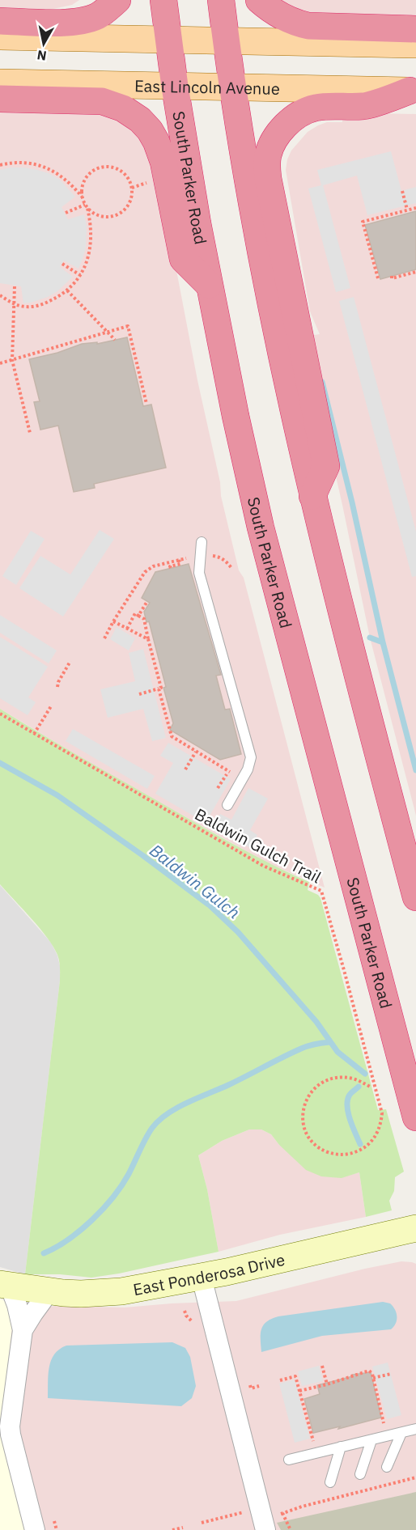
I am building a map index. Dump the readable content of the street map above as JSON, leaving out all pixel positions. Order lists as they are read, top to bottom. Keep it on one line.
{"streets":{"highway":["South Parker Road"],"main road":["East Lincoln Avenue"],"street":["East Ponderosa Drive"],"path":["Baldwin Gulch Trail"]},"crossings":[["East Lincoln Avenue","South Parker Road"]],"water":["Baldwin Gulch"],"north":"bottom"}
